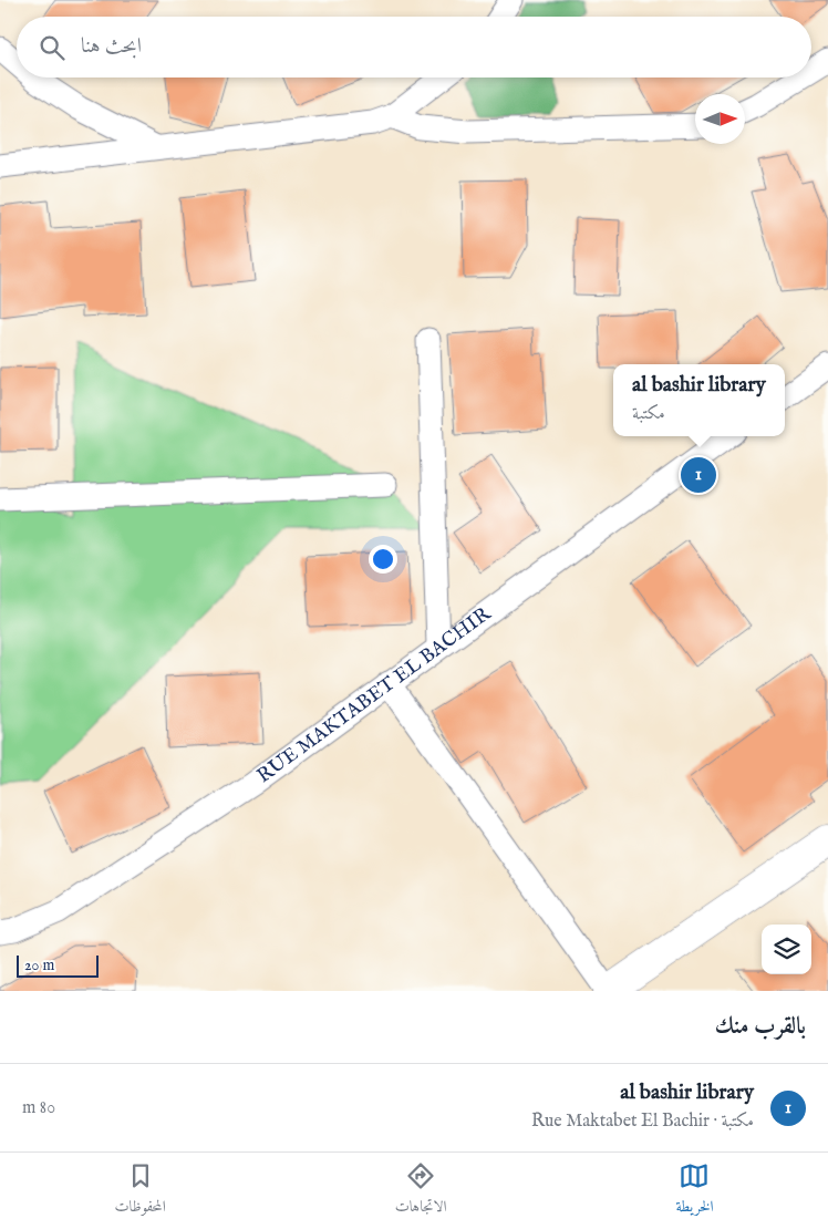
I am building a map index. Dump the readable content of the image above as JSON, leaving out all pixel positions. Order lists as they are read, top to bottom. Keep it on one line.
{"streets":{"street":["RUE MAKTABET EL BACHIR"]},"scale_bar":"20 m","north":"right","page":{"search":"ابحث هنا","popup":["al bashir library","مكتبة"],"pins":"1","scale":"20 m","heading":"بالقرب منك","list":[{"mark":"1","name":"al bashir library","note":"مكتبة · Rue Maktabet El Bachir","value":"80 m"}],"nav":["الخريطة","الاتجاهات","المحفوظات"]}}
